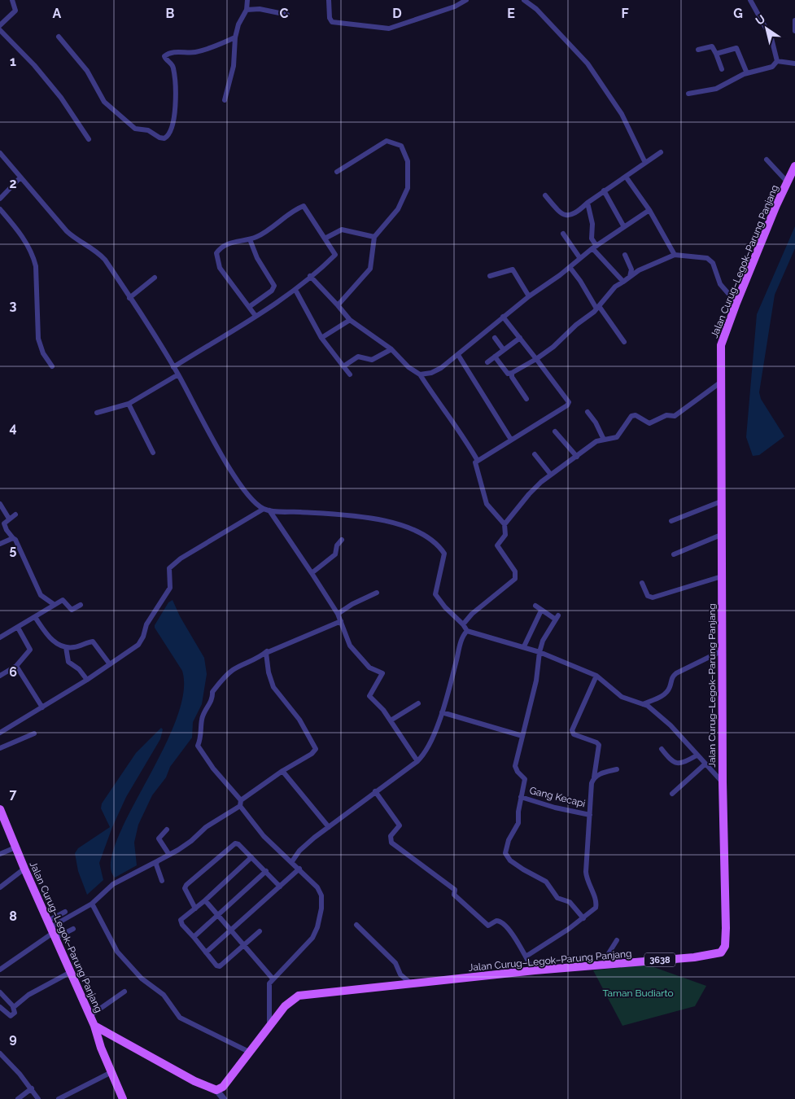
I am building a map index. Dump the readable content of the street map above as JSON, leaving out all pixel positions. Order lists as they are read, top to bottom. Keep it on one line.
{"streets":{"main road":["Jalan Curug–Legok–Parung Panjang","3638"],"street":["Gang Kecapi"]},"parks":["Taman Budiarto"],"north":"top left","grid":{"columns":["A","B","C","D","E","F","G"],"rows":["1","2","3","4","5","6","7","8","9"]}}
